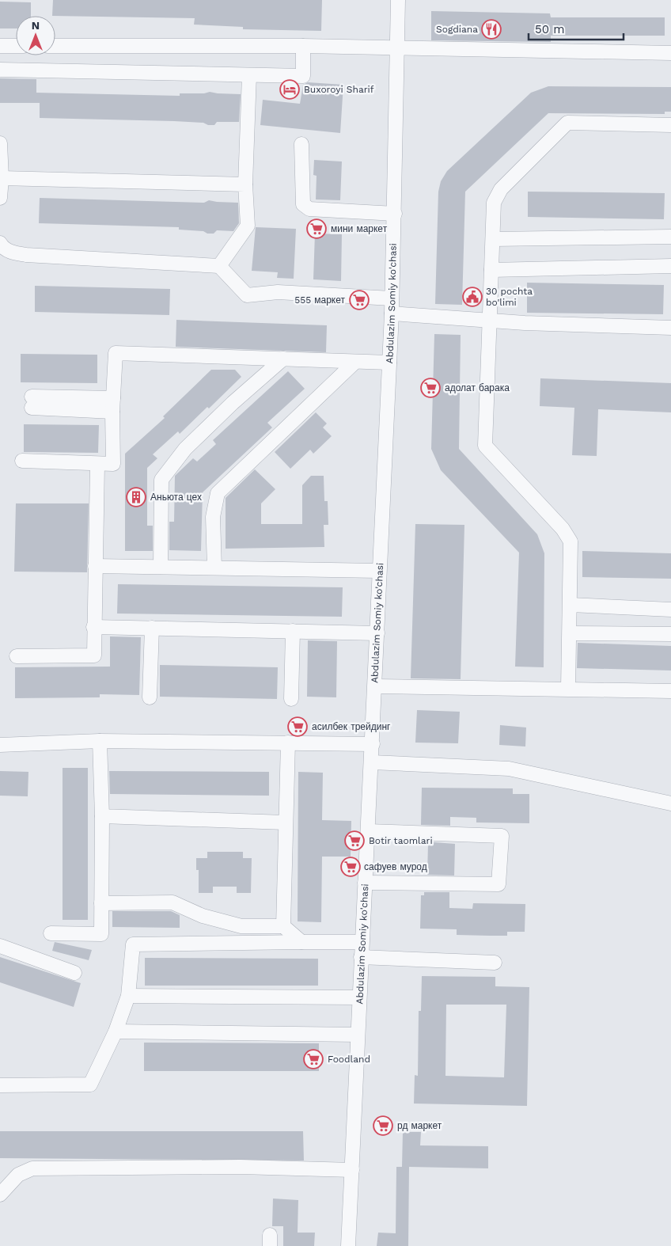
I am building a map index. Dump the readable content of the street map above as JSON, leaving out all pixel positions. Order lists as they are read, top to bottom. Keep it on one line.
{"streets":{"street":["Abdulazim Somiy ko'chasi"]},"places":{"restaurant":["Sogdiana"],"hotel":["Buxoroyi Sharif"],"supermarket":["мини маркет","555 маркет","адолат барака","асилбек трейдинг","Botir taomlari","сафуев мурод","Foodland","рд маркет"],"public building":["30 pochta bo'limi"],"building":["Аньюта цех"]},"scale_bar":"50 m","north":"top"}
